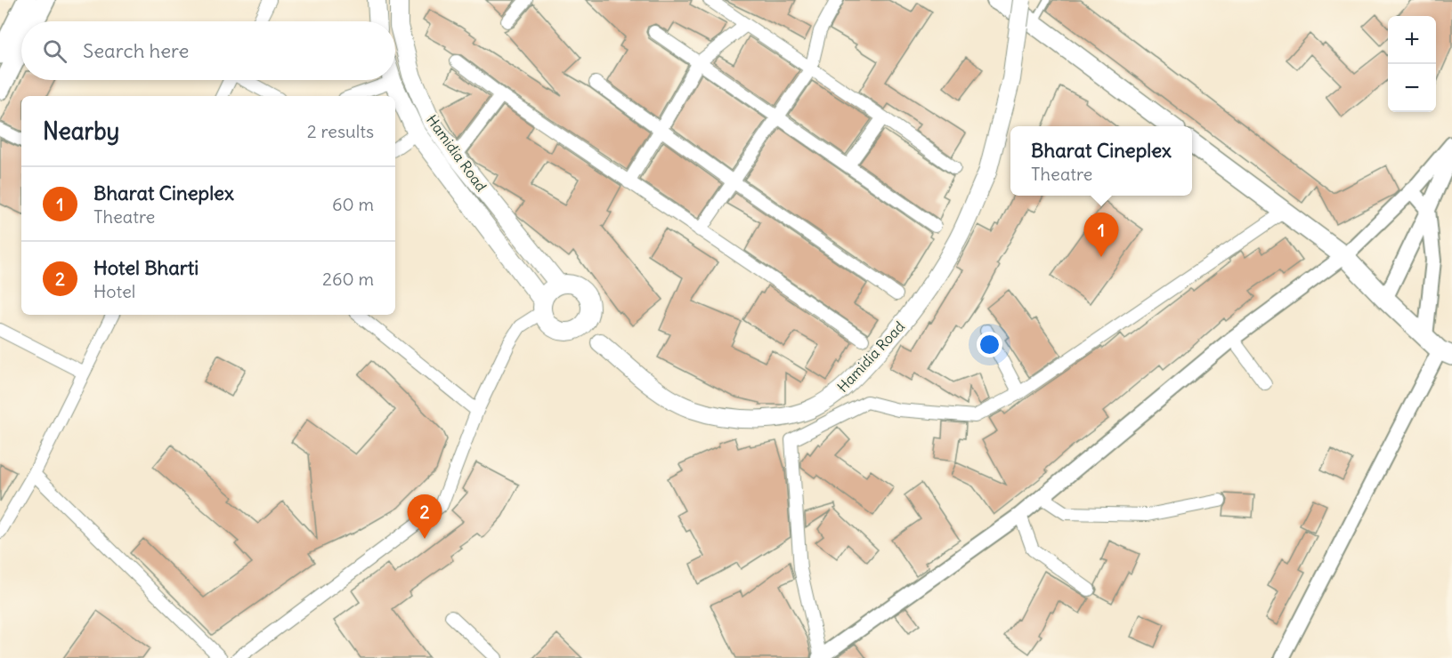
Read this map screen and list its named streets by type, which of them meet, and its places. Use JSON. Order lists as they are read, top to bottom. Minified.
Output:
{"streets":{"main road":["Hamidia Road"]},"page":{"map_buttons":["+","−"],"search":"Search here","heading":["Nearby","2 results"],"popup":["Bharat Cineplex","Theatre"],"list":[{"mark":"1","name":"Bharat Cineplex","note":"Theatre","value":"60 m"},{"mark":"2","name":"Hotel Bharti","note":"Hotel","value":"260 m"}],"pins":["1","2"]}}
